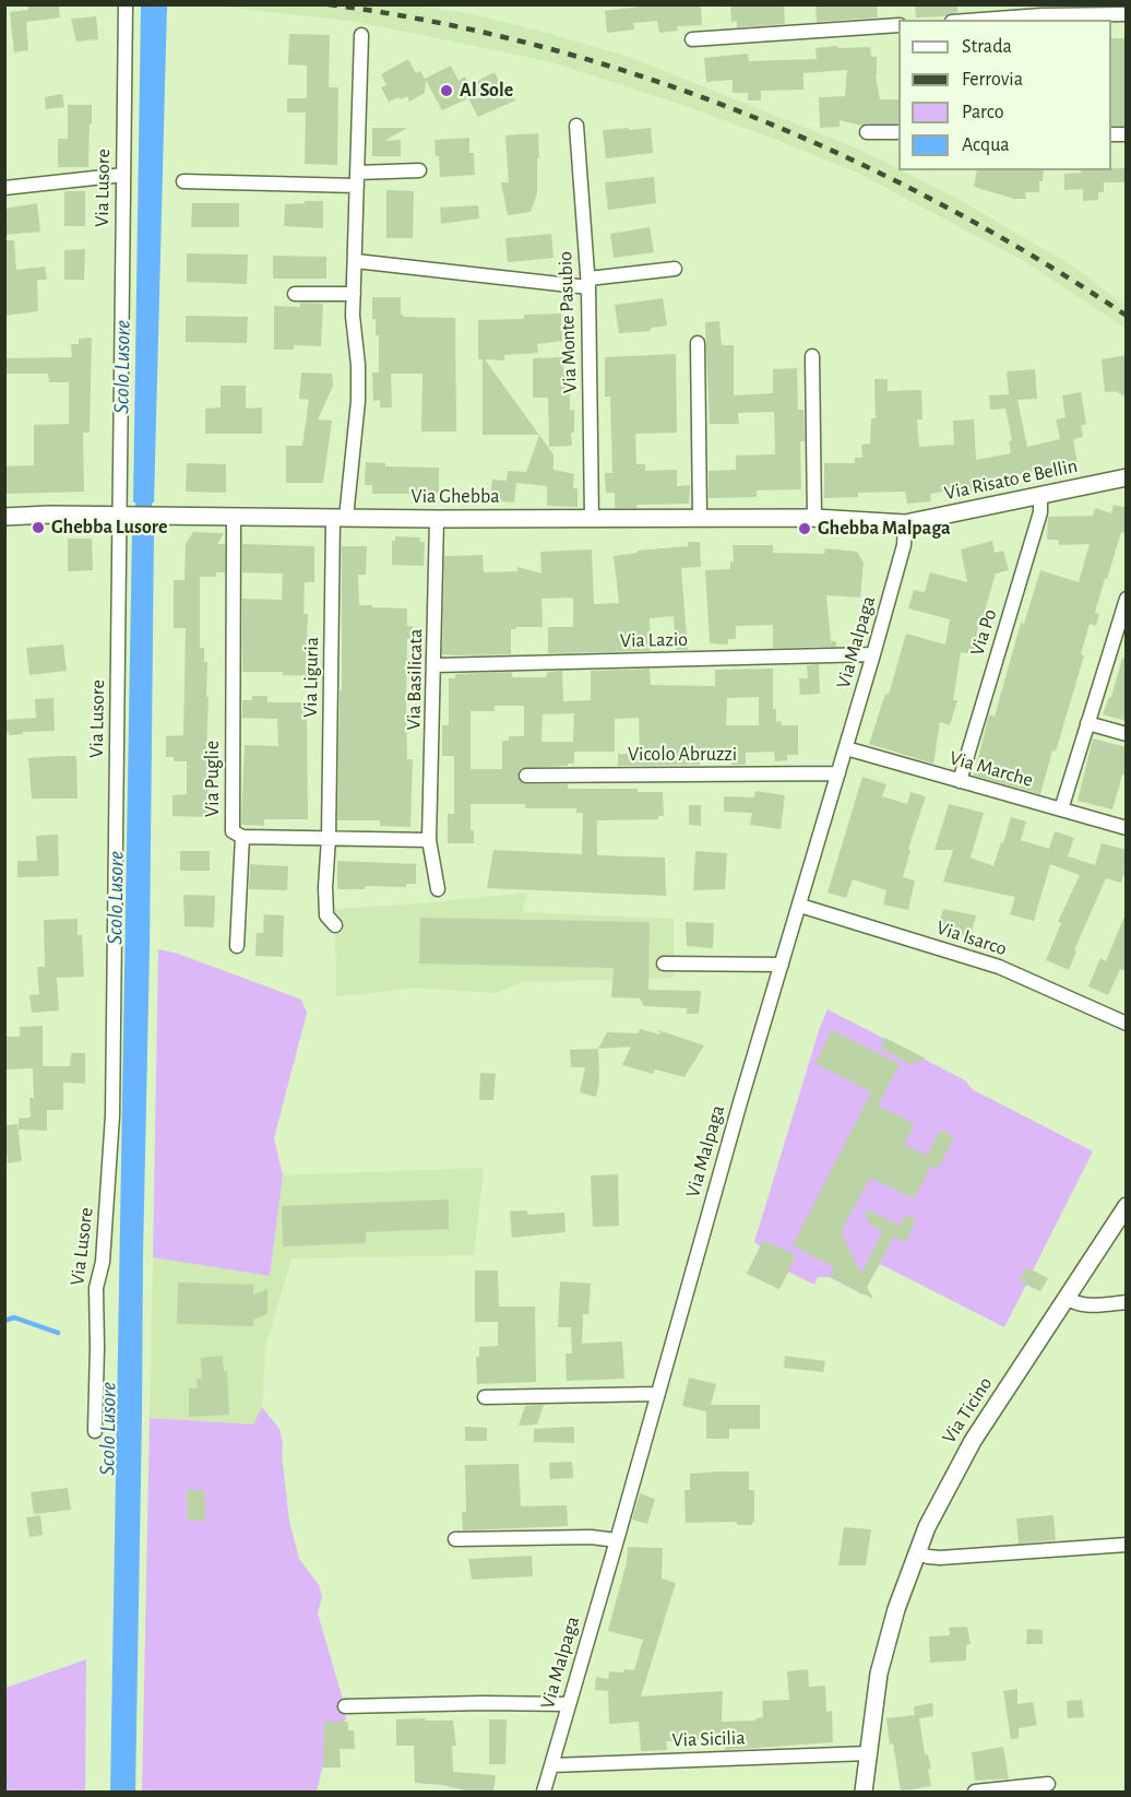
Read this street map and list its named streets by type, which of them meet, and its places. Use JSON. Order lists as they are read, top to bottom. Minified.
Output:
{"streets":{"street":["Via Lusore","Via Monte Pasubio","Via Risato e Bellin","Via Ghebba","Via Po","Via Lazio","Via Malpaga","Via Liguria","Via Basilicata","Vicolo Abruzzi","Via Marche","Via Puglie","Via Isarco","Via Ticino","Via Sicilia"]},"crossings":[["Via Lusore","Via Ghebba"],["Via Monte Pasubio","Via Ghebba"],["Via Risato e Bellin","Via Ghebba"],["Via Risato e Bellin","Via Po"],["Via Risato e Bellin","Via Malpaga"],["Via Ghebba","Via Malpaga"],["Via Ghebba","Via Liguria"],["Via Ghebba","Via Basilicata"],["Via Ghebba","Via Puglie"],["Via Po","Via Marche"],["Via Lazio","Via Malpaga"],["Via Lazio","Via Basilicata"],["Via Malpaga","Vicolo Abruzzi"],["Via Malpaga","Via Marche"],["Via Malpaga","Via Isarco"],["Via Malpaga","Via Sicilia"],["Via Liguria","Via Puglie"],["Via Basilicata","Via Puglie"],["Via Ticino","Via Sicilia"]],"water":["Scolo Lusore"],"places":["Al Sole","Ghebba Lusore","Ghebba Malpaga"],"legend":["Strada","Ferrovia","Parco","Acqua"]}
